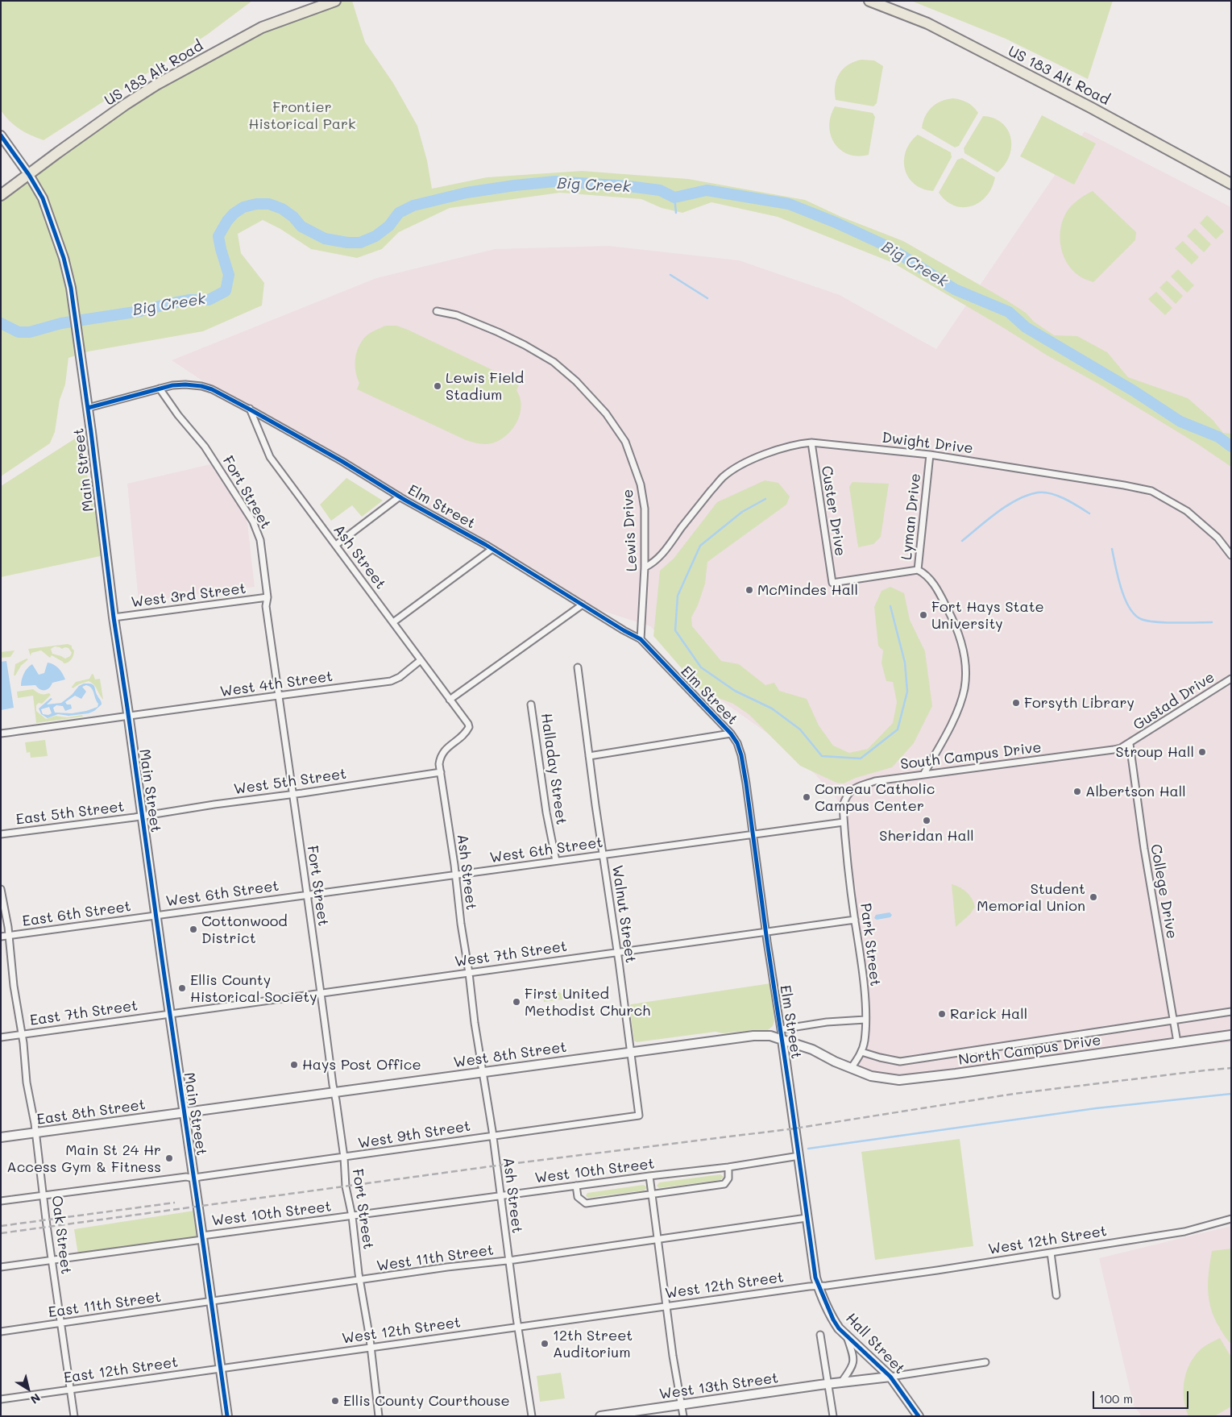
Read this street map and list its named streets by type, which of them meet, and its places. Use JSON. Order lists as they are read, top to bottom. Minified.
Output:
{"streets":{"highway":["US 183 Alt Road"],"street":["Dwight Drive","Main Street","Fort Street","Elm Street","Custer Drive","Lyman Drive","Lewis Drive","Ash Street","West 3rd Street","West 4th Street","Gustad Drive","South Campus Drive","Halladay Street","West 5th Street","East 5th Street","West 6th Street","College Drive","East 6th Street","Walnut Street","Park Street","West 7th Street","East 7th Street","North Campus Drive","West 8th Street","East 8th Street","West 9th Street","West 10th Street","Oak Street","West 12th Street","West 11th Street","East 11th Street","Hall Street","East 12th Street","West 13th Street"]},"crossings":[["US 183 Alt Road","Main Street"],["Dwight Drive","Custer Drive"],["Dwight Drive","Lyman Drive"],["Dwight Drive","Lewis Drive"],["Main Street","Elm Street"],["Main Street","West 3rd Street"],["Main Street","West 4th Street"],["Main Street","West 5th Street"],["Main Street","East 5th Street"],["Main Street","West 6th Street"],["Main Street","East 6th Street"],["Main Street","West 7th Street"],["Main Street","East 7th Street"],["Main Street","West 8th Street"],["Main Street","East 8th Street"],["Main Street","West 9th Street"],["Main Street","West 10th Street"],["Main Street","West 12th Street"],["Main Street","West 11th Street"],["Main Street","East 11th Street"],["Main Street","East 12th Street"],["Fort Street","Elm Street"],["Fort Street","West 3rd Street"],["Fort Street","West 4th Street"],["Fort Street","West 5th Street"],["Fort Street","West 6th Street"],["Fort Street","West 7th Street"],["Fort Street","West 8th Street"],["Fort Street","West 9th Street"],["Fort Street","West 10th Street"],["Fort Street","West 12th Street"],["Fort Street","West 11th Street"],["Elm Street","Lewis Drive"],["Elm Street","Ash Street"],["Elm Street","West 6th Street"],["Elm Street","West 7th Street"],["Elm Street","West 8th Street"],["Elm Street","West 10th Street"],["Elm Street","West 12th Street"],["Elm Street","West 11th Street"],["Elm Street","Hall Street"],["Custer Drive","Lyman Drive"],["Lyman Drive","South Campus Drive"],["Ash Street","West 4th Street"],["Ash Street","West 5th Street"],["Ash Street","West 6th Street"],["Ash Street","West 7th Street"],["Ash Street","West 8th Street"],["Ash Street","West 9th Street"],["Ash Street","West 10th Street"],["Ash Street","West 12th Street"],["Ash Street","West 11th Street"],["Gustad Drive","South Campus Drive"],["Gustad Drive","College Drive"],["South Campus Drive","West 6th Street"],["South Campus Drive","College Drive"],["South Campus Drive","Park Street"],["Halladay Street","West 6th Street"],["West 5th Street","East 5th Street"],["West 6th Street","East 6th Street"],["West 6th Street","Walnut Street"],["West 6th Street","Park Street"],["College Drive","North Campus Drive"],["East 6th Street","Oak Street"],["Walnut Street","West 7th Street"],["Walnut Street","West 8th Street"],["Walnut Street","West 9th Street"],["Park Street","West 7th Street"],["Park Street","North Campus Drive"],["West 7th Street","East 7th Street"],["East 7th Street","Oak Street"],["North Campus Drive","West 8th Street"],["West 8th Street","East 8th Street"],["East 8th Street","Oak Street"],["West 9th Street","Oak Street"],["West 10th Street","Oak Street"],["Oak Street","East 11th Street"],["Oak Street","East 12th Street"],["West 12th Street","Hall Street"],["West 12th Street","East 12th Street"],["West 11th Street","East 11th Street"],["Hall Street","West 13th Street"]],"water":["Big Creek"],"parks":["Frontier Historical Park"],"places":["Lewis Field Stadium","McMindes Hall","Fort Hays State University","Forsyth Library","Stroup Hall","Albertson Hall","Comeau Catholic Campus Center","Sheridan Hall","Student Memorial Union","Cottonwood District","Ellis County Historical Society","First United Methodist Church","Rarick Hall","Hays Post Office","Main St 24 Hr Access Gym & Fitness","12th Street Auditorium","Ellis County Courthouse"],"scale_bar":"100 m","north":"bottom right"}
